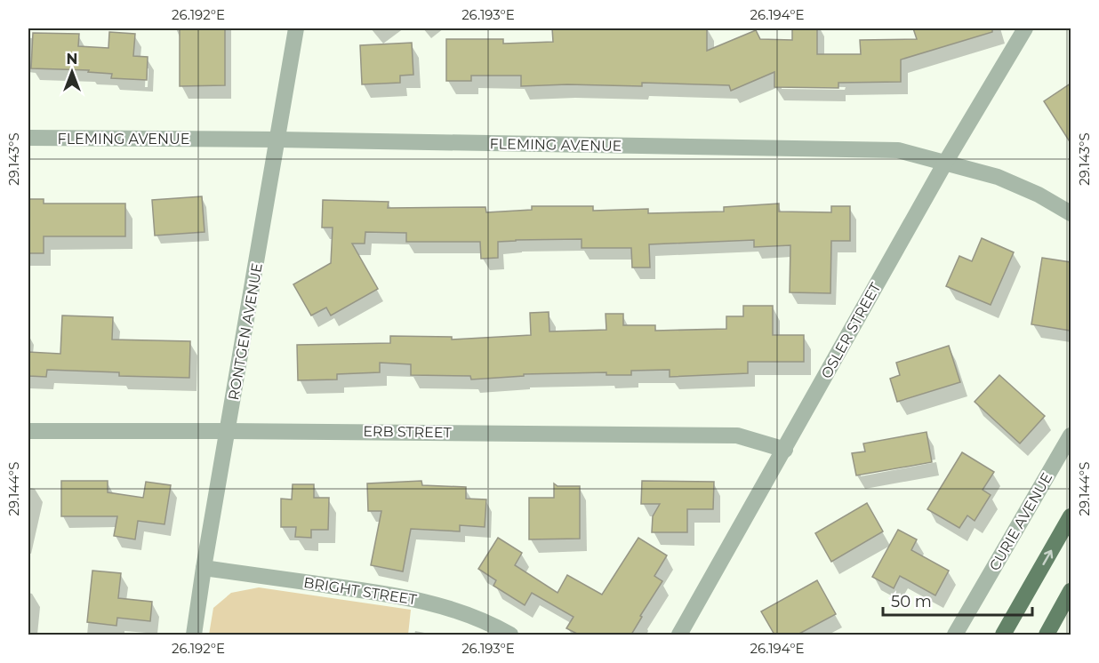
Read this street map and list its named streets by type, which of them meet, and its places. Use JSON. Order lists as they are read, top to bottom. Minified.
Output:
{"streets":{"street":["FLEMING AVENUE","OSLER STREET","RONTGEN AVENUE","ERB STREET","CURIE AVENUE","BRIGHT STREET"]},"crossings":[["FLEMING AVENUE","OSLER STREET"],["FLEMING AVENUE","RONTGEN AVENUE"],["OSLER STREET","ERB STREET"],["RONTGEN AVENUE","ERB STREET"],["RONTGEN AVENUE","BRIGHT STREET"]],"scale_bar":"50 m","north":"top","coordinates":["26.192°E","26.193°E","26.194°E","29.143°S","29.144°S"]}
